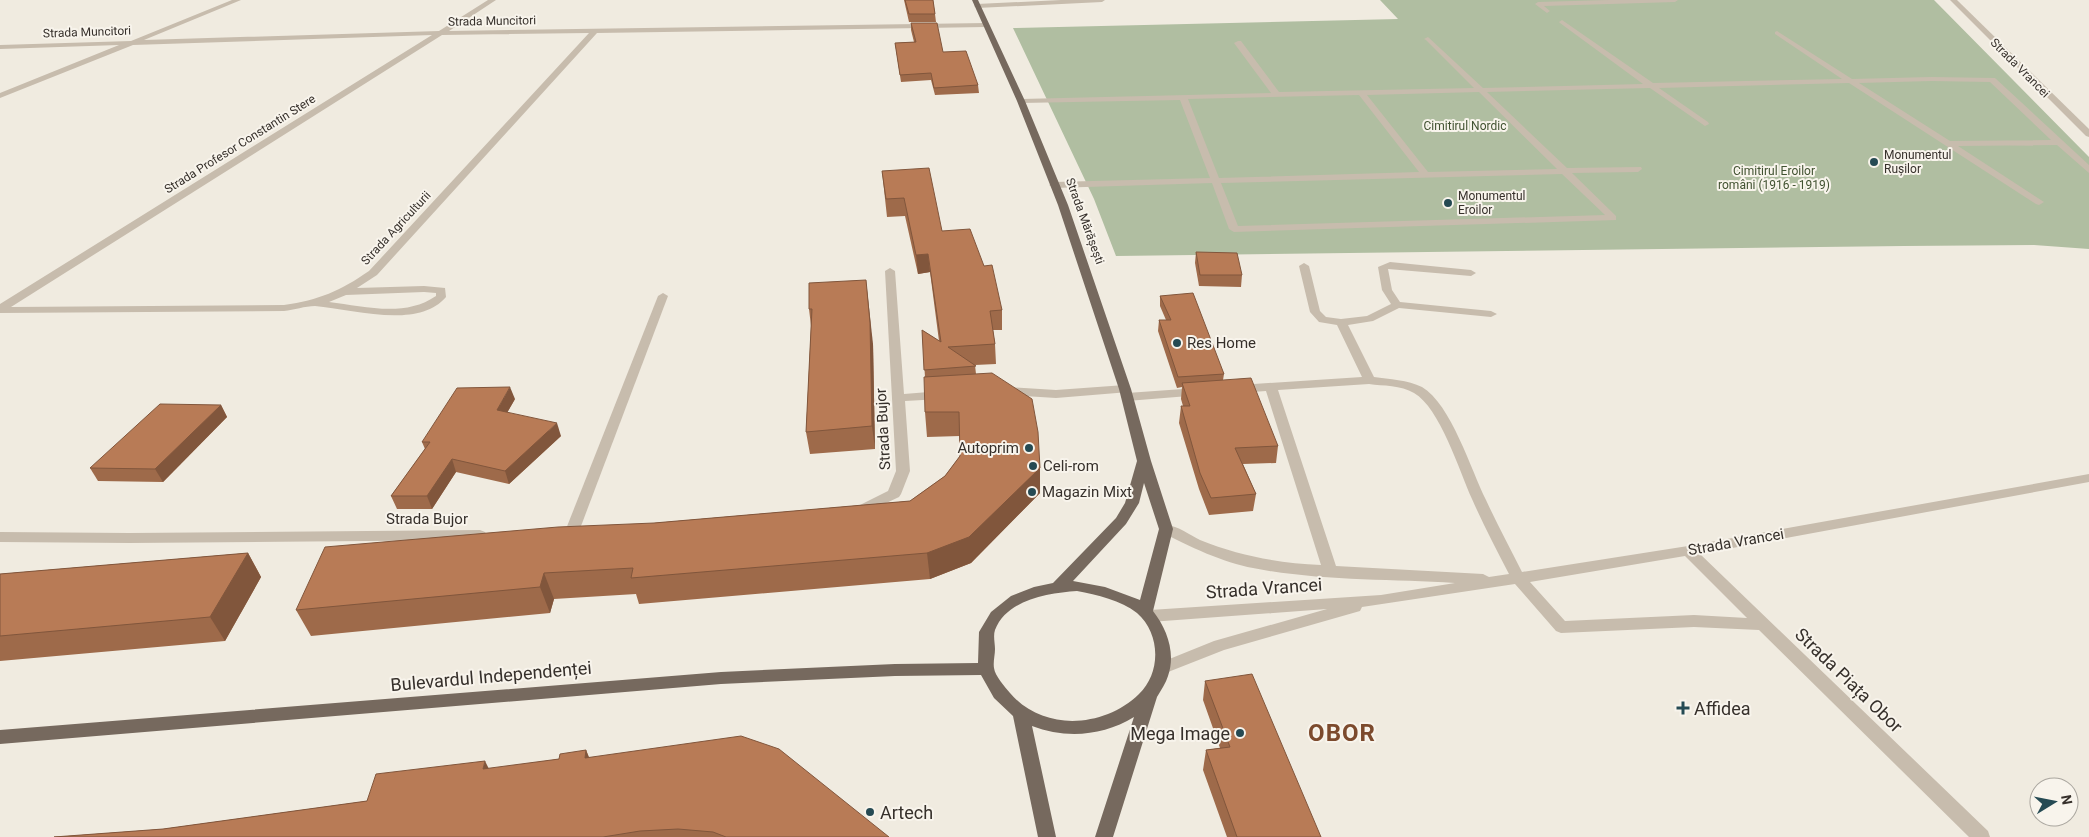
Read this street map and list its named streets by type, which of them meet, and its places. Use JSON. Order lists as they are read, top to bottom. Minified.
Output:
{"streets":{"main road":["Strada Mărășești","Bulevardul Independenței"],"street":["Strada Muncitori","Strada Vrancei","Strada Profesor Constantin Stere","Strada Agriculturii","Strada Bujor","Strada Piața Obor"]},"crossings":[["Strada Muncitori","Strada Profesor Constantin Stere"],["Strada Muncitori","Strada Mărășești"],["Strada Muncitori","Strada Agriculturii"],["Strada Vrancei","Bulevardul Independenței"],["Strada Vrancei","Strada Piața Obor"],["Strada Profesor Constantin Stere","Strada Agriculturii"]],"districts":["OBOR"],"parks":["Cimitirul Nordic","Cimitirul Eroilor români (1916 - 1919)"],"places":{"other":["Monumentul Rușilor","Monumentul Eroilor","Res Home","Autoprim","Celi-rom","Magazin Mixt","Mega Image","Artech"],"health":["Affidea"]},"north":"right"}
